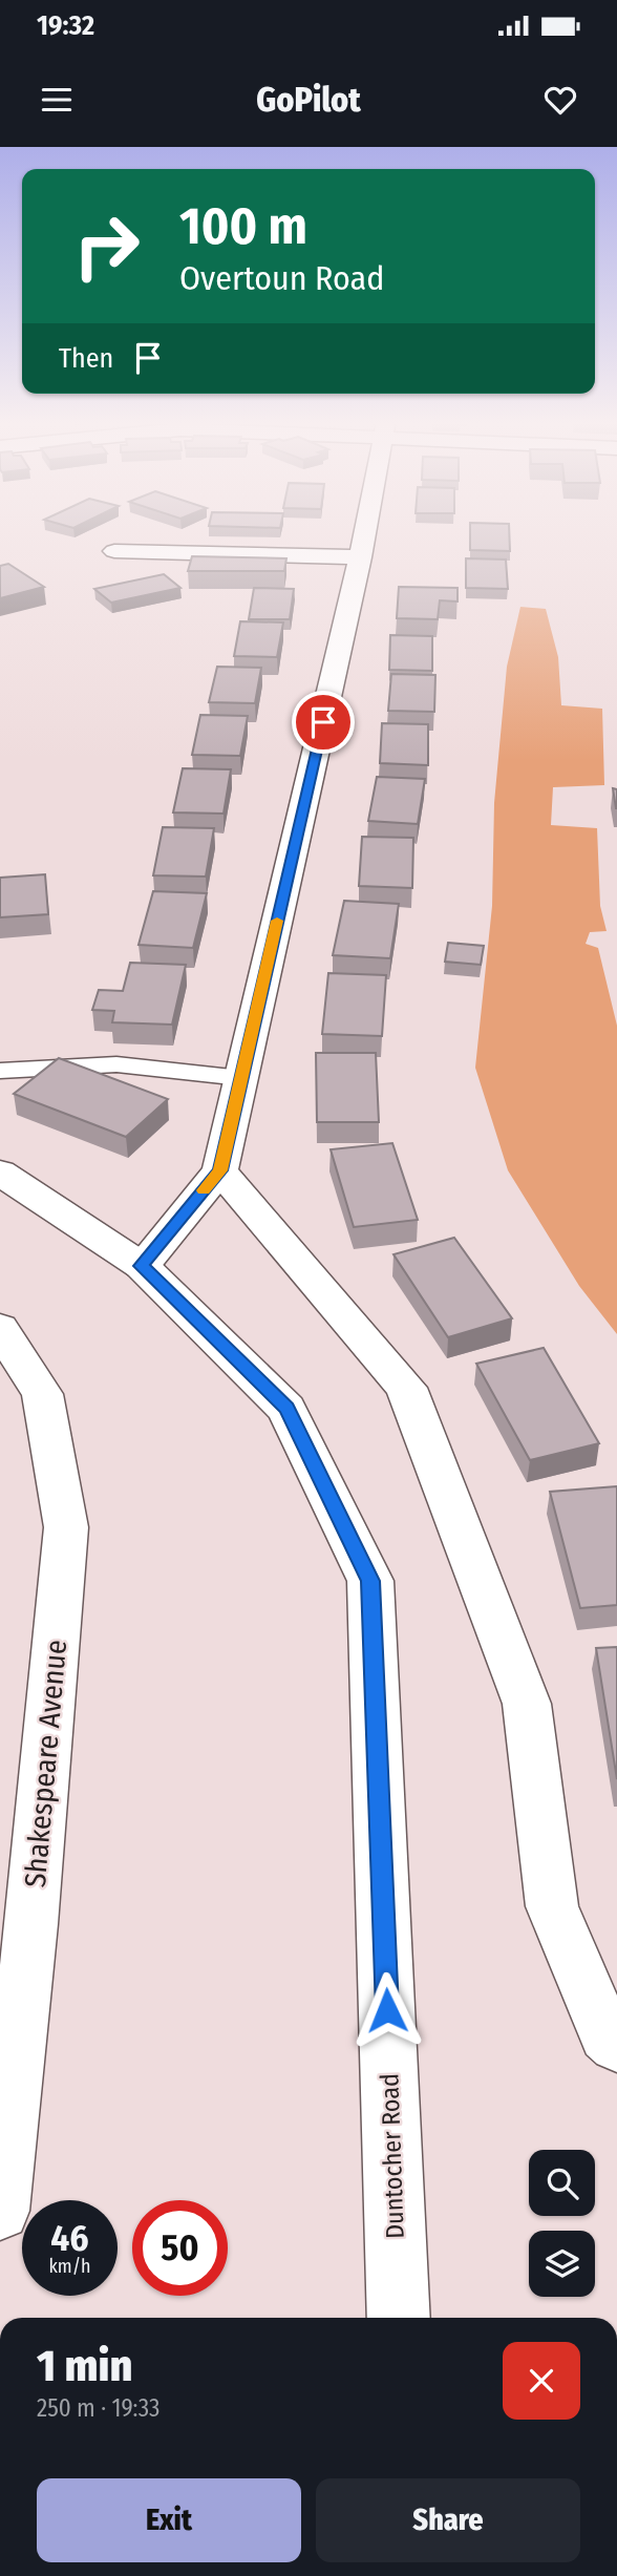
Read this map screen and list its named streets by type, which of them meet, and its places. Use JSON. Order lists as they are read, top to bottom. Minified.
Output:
{"streets":{"street":["Shakespeare Avenue","Duntocher Road"]},"page":{"status":"19:32","header":"GoPilot","turn":["100 m","Overtoun Road"],"then":"Then","speed":"46 km/h","limit":"50","heading":["1 min","250 m · 19:33"],"buttons":["Exit","Share"]}}
